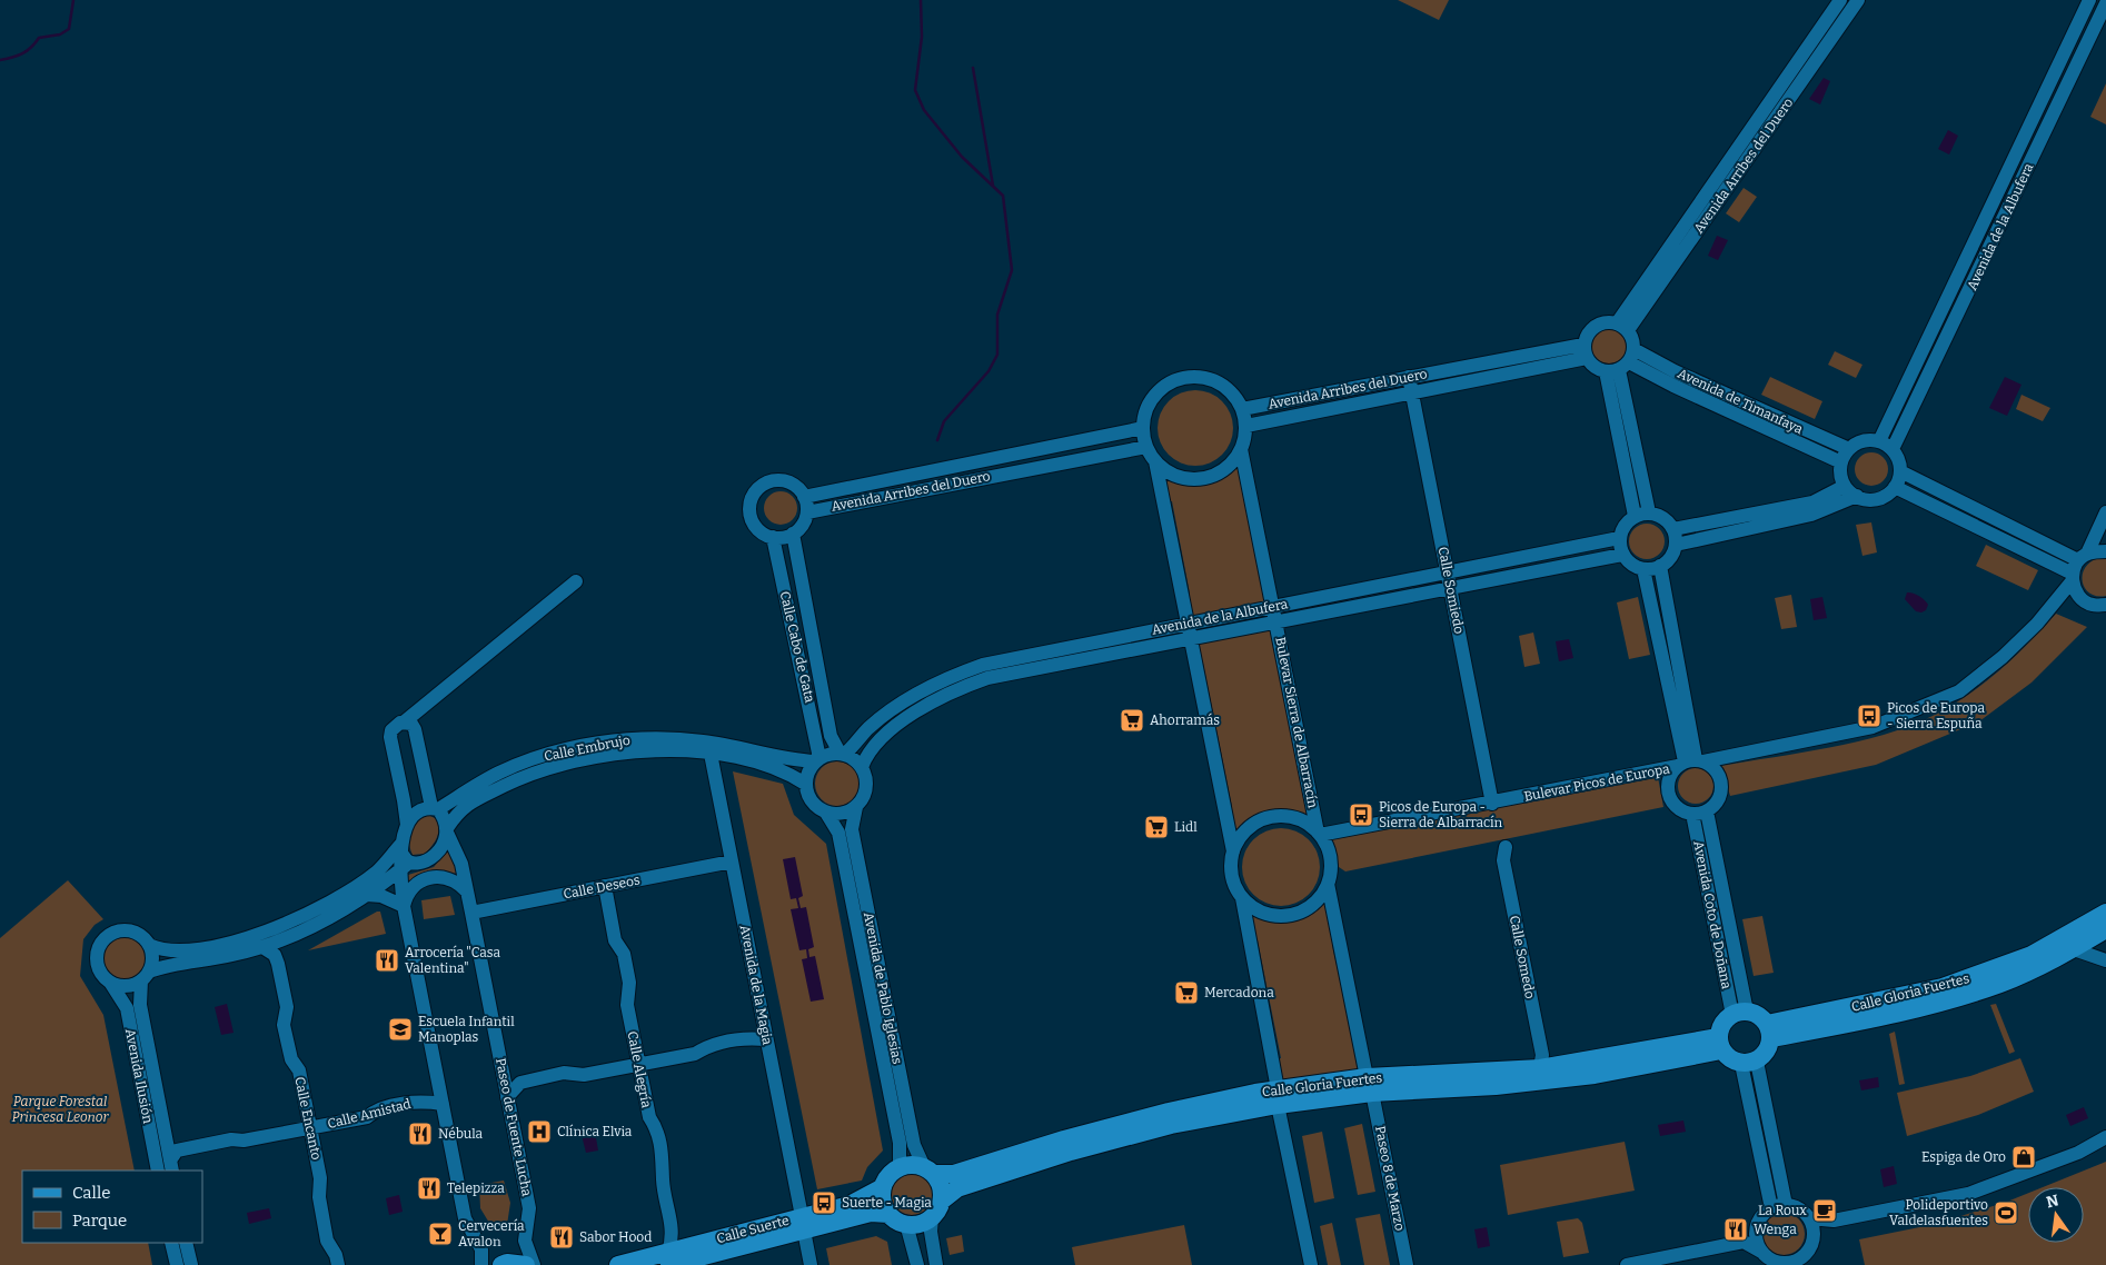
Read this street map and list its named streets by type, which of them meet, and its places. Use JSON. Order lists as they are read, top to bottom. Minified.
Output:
{"streets":{"main road":["Calle Gloria Fuertes","Calle Suerte"],"street":["Avenida Arribes del Duero","Avenida de la Albufera","Avenida de Timanfaya","Calle Somiedo","Calle Cabo de Gata","Bulevar Sierra de Albarracín","Calle Embrujo","Bulevar Picos de Europa","Calle Deseos","Avenida Coto de Doñana","Calle Somedo","Avenida de la Magia","Avenida de Pablo Iglesias","Calle Alegría","Avenida Ilusión","Calle Amistad","Calle Encanto","Paseo de Fuente Lucha","Paseo 8 de Marzo"]},"crossings":[["Avenida Arribes del Duero","Avenida de Timanfaya"],["Avenida Arribes del Duero","Calle Somiedo"],["Avenida Arribes del Duero","Calle Cabo de Gata"],["Avenida Arribes del Duero","Bulevar Sierra de Albarracín"],["Avenida de la Albufera","Avenida de Timanfaya"],["Avenida de la Albufera","Calle Somiedo"],["Avenida de la Albufera","Calle Cabo de Gata"],["Avenida de la Albufera","Bulevar Sierra de Albarracín"],["Avenida de la Albufera","Calle Embrujo"],["Avenida de la Albufera","Avenida de Pablo Iglesias"],["Calle Somiedo","Bulevar Picos de Europa"],["Calle Cabo de Gata","Calle Embrujo"],["Calle Cabo de Gata","Avenida de Pablo Iglesias"],["Bulevar Sierra de Albarracín","Bulevar Picos de Europa"],["Calle Embrujo","Avenida de la Magia"],["Calle Embrujo","Avenida de Pablo Iglesias"],["Calle Embrujo","Paseo de Fuente Lucha"],["Bulevar Picos de Europa","Avenida Coto de Doñana"],["Calle Deseos","Avenida de la Magia"],["Calle Deseos","Calle Alegría"],["Calle Deseos","Paseo de Fuente Lucha"],["Avenida Coto de Doñana","Calle Gloria Fuertes"],["Calle Somedo","Calle Gloria Fuertes"],["Avenida de la Magia","Calle Suerte"],["Avenida de Pablo Iglesias","Calle Gloria Fuertes"],["Avenida de Pablo Iglesias","Calle Suerte"],["Calle Gloria Fuertes","Paseo 8 de Marzo"],["Calle Gloria Fuertes","Calle Suerte"],["Calle Alegría","Calle Suerte"],["Avenida Ilusión","Calle Amistad"],["Calle Amistad","Calle Encanto"]],"parks":["Parque Forestal Princesa Leonor"],"places":{"bus stop":["Picos de Europa - Sierra Espuña","Picos de Europa - Sierra de Albarracín","Suerte - Magia"],"supermarket":["Ahorramás","Lidl","Mercadona"],"restaurant":["Arrocería \"Casa Valentina\"","Nébula","Telepizza","Wenga","Sabor Hood"],"school or university":["Escuela Infantil Manoplas"],"hospital":["Clínica Elvia"],"shop":["Espiga de Oro"],"cafe":["La Roux"],"sports":["Polideportivo Valdelasfuentes"],"bar":["Cervecería Avalon"]},"legend":["Calle","Parque"],"north":"top"}
